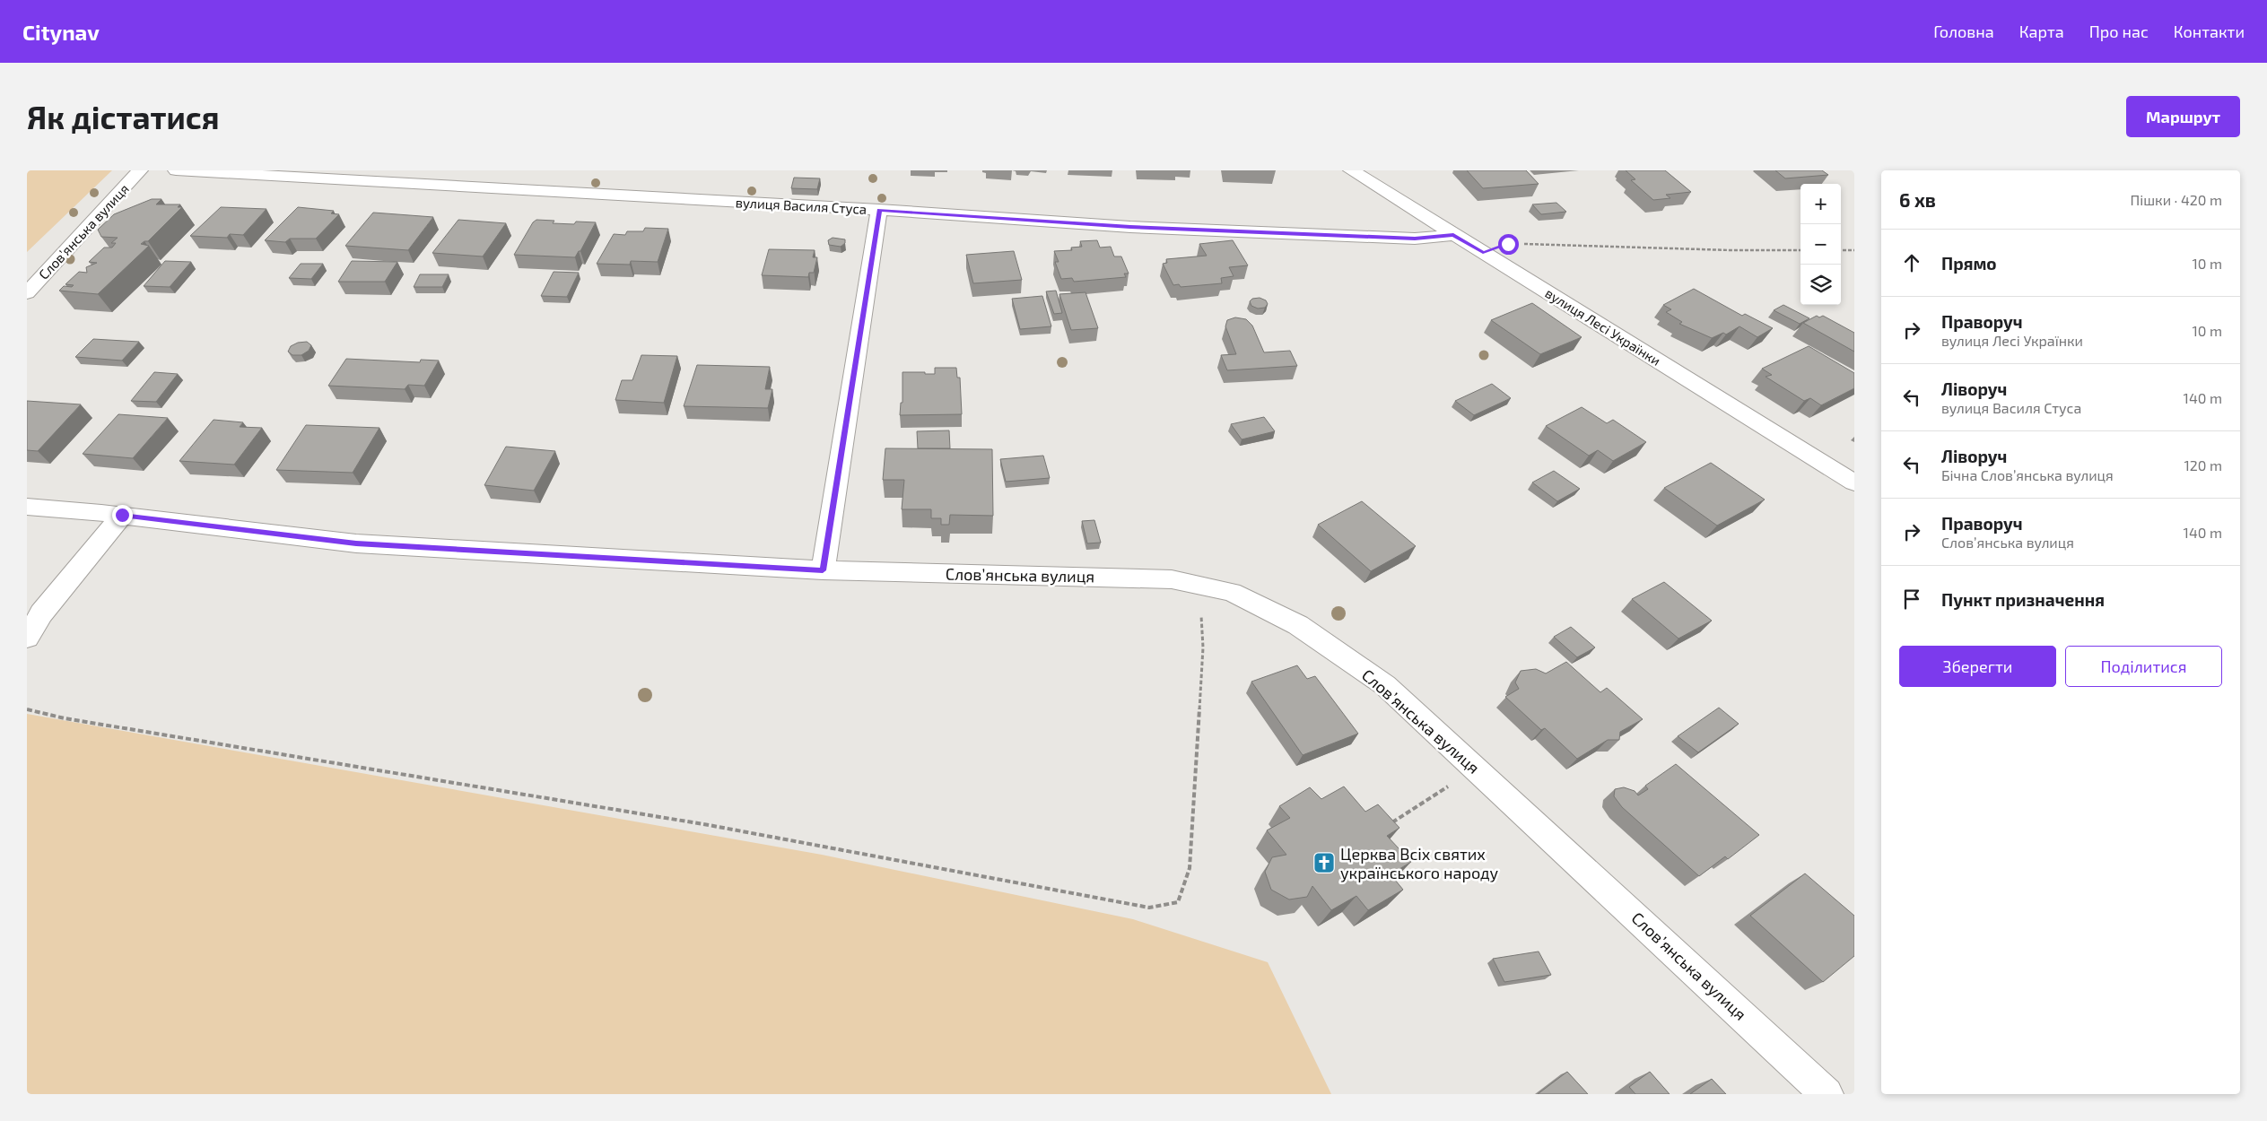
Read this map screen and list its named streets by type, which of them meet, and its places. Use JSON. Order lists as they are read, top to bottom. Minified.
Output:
{"streets":{"street":["вулиця Василя Стуса","Словʼянська вулиця","вулиця Лесі Українки"]},"crossings":[["вулиця Василя Стуса","вулиця Лесі Українки"]],"places":{"church":["Церква Всіх святих українського народу"]},"page":{"header":"Citynav","nav":["Головна","Карта","Про нас","Контакти"],"buttons":["Маршрут",["Зберегти","Поділитися"]],"title":"Як дістатися","heading":["6 хв","Пішки · 420 m"],"map_buttons":["+","−"],"list":[["Прямо","10 m"],["Праворуч","вулиця Лесі Українки","10 m"],["Ліворуч","вулиця Василя Стуса","140 m"],["Ліворуч","Бічна Словʼянська вулиця","120 m"],["Праворуч","Словʼянська вулиця","140 m"],"Пункт призначення"]}}
